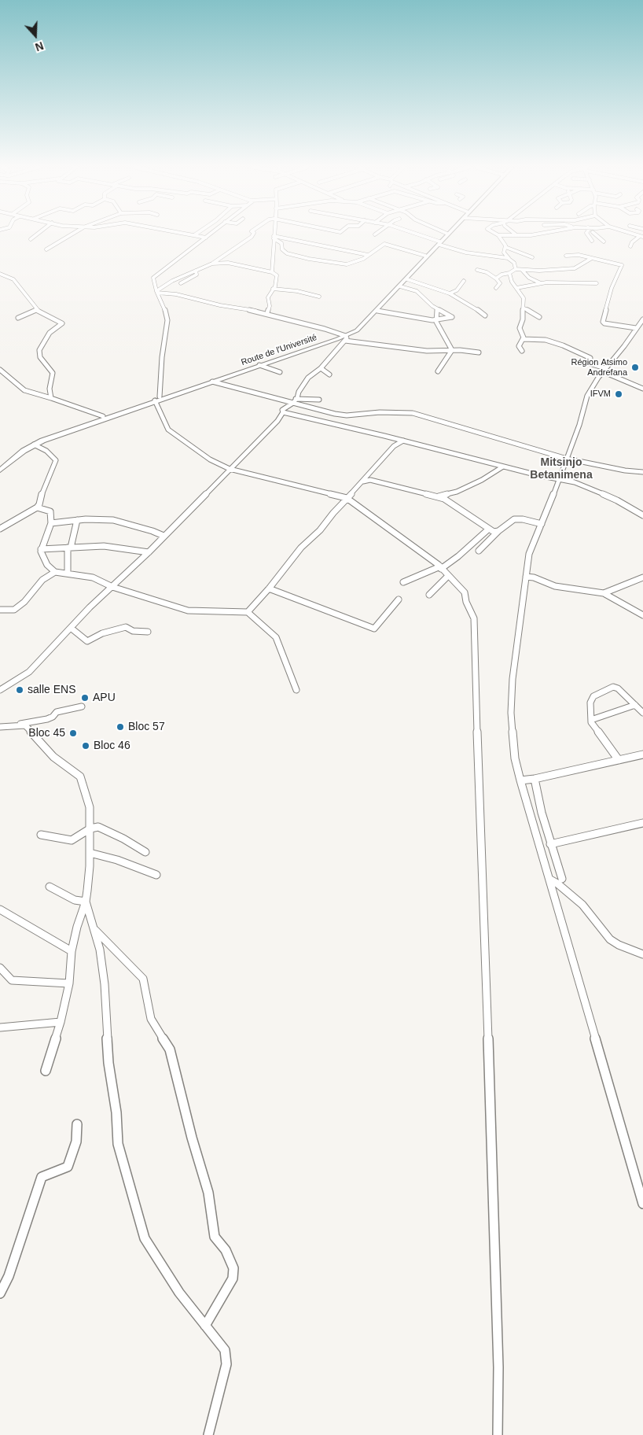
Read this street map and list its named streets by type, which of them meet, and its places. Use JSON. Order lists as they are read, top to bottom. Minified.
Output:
{"streets":{"main road":["Route de l'Université"]},"districts":["Mitsinjo Betanimena"],"places":["Région Atsimo Andrefana","IFVM","salle ENS","APU","Bloc 57","Bloc 45","Bloc 46"],"north":"bottom"}
